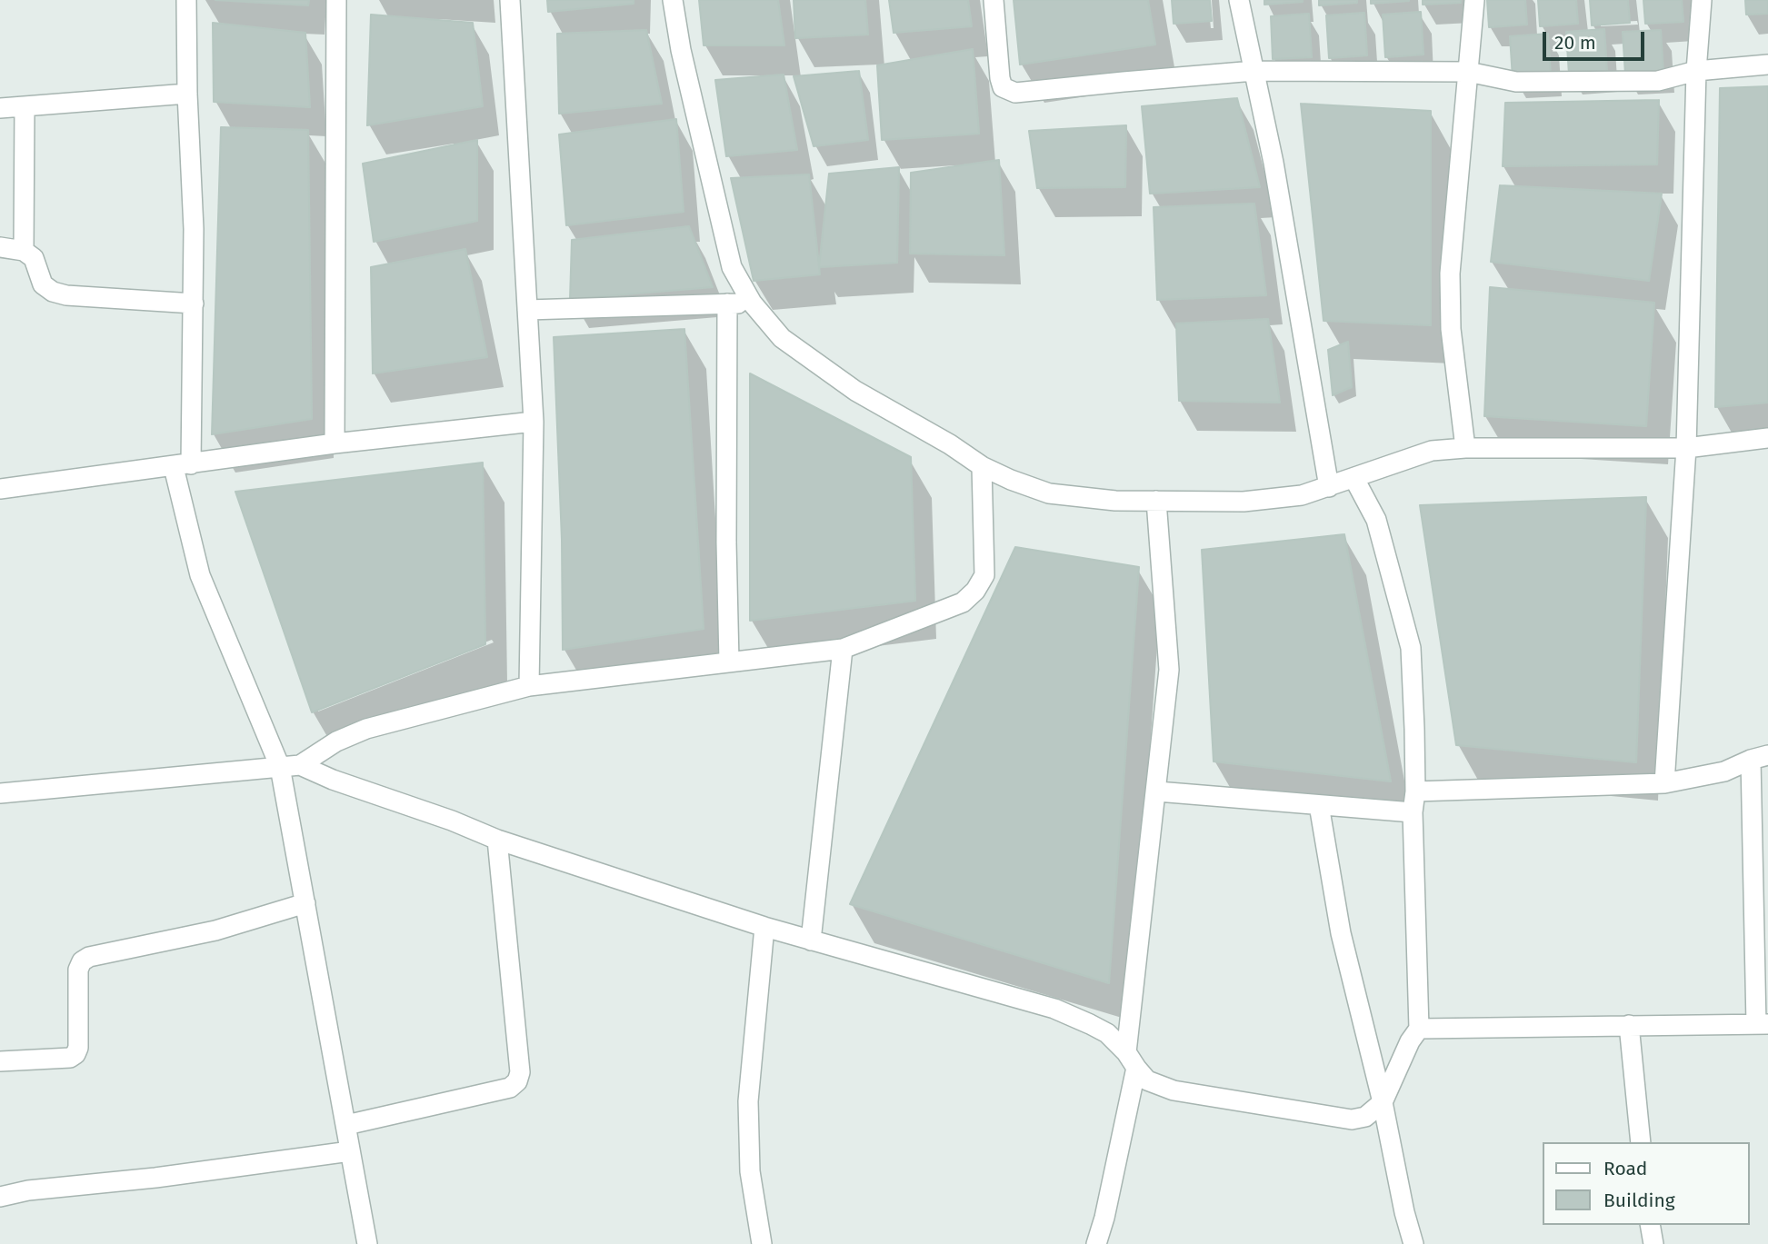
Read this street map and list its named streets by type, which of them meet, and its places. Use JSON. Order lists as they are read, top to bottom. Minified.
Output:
{"legend":["Road","Building"],"scale_bar":"20 m"}
